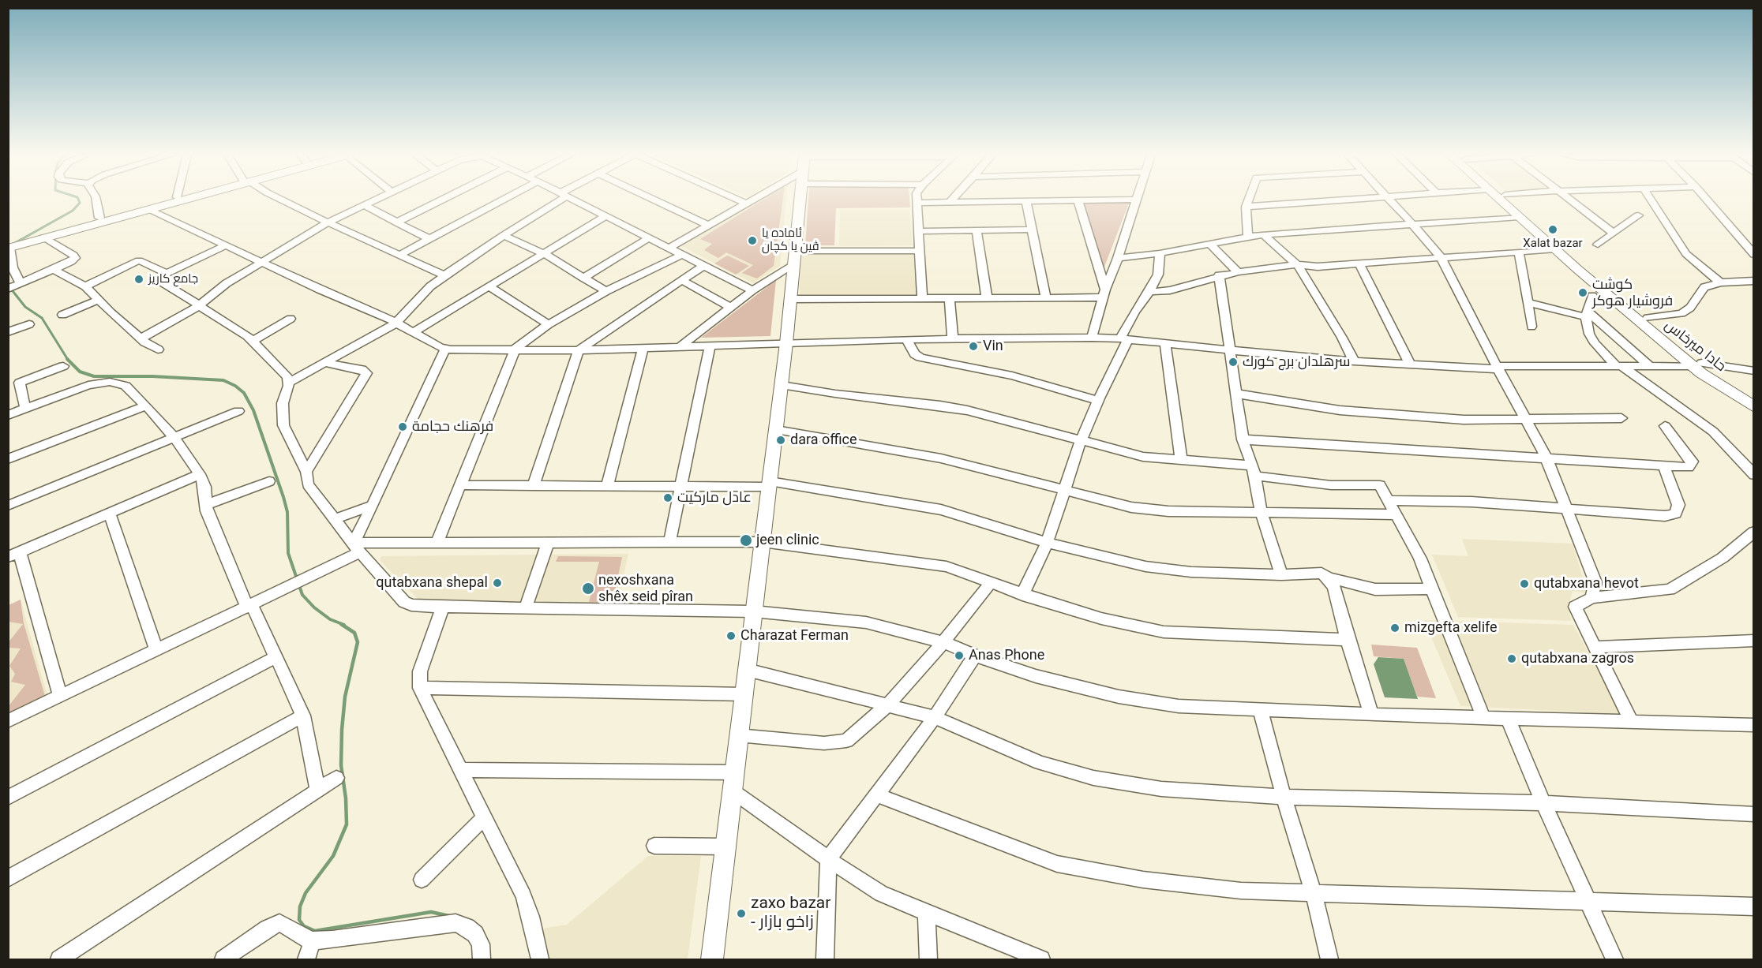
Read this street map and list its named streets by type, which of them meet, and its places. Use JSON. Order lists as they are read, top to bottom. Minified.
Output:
{"streets":{"main road":["حادا ميرخاس"]},"places":["Xalat bazar","ئاماده یا ڤین یا کچان","جامع كاريز","كوشت فروشيار هوكر","Vin","سرهلدان برج كورك","فرهنك حجامة","dara office","عادل ماركيت","jeen clinic","qutabxana shepal","qutabxana hevot","nexoshxana shêx seid pîran","mizgefta xelife","Charazat Ferman","Anas Phone","qutabxana zagros","zaxo bazar - زاخو بازار"]}
